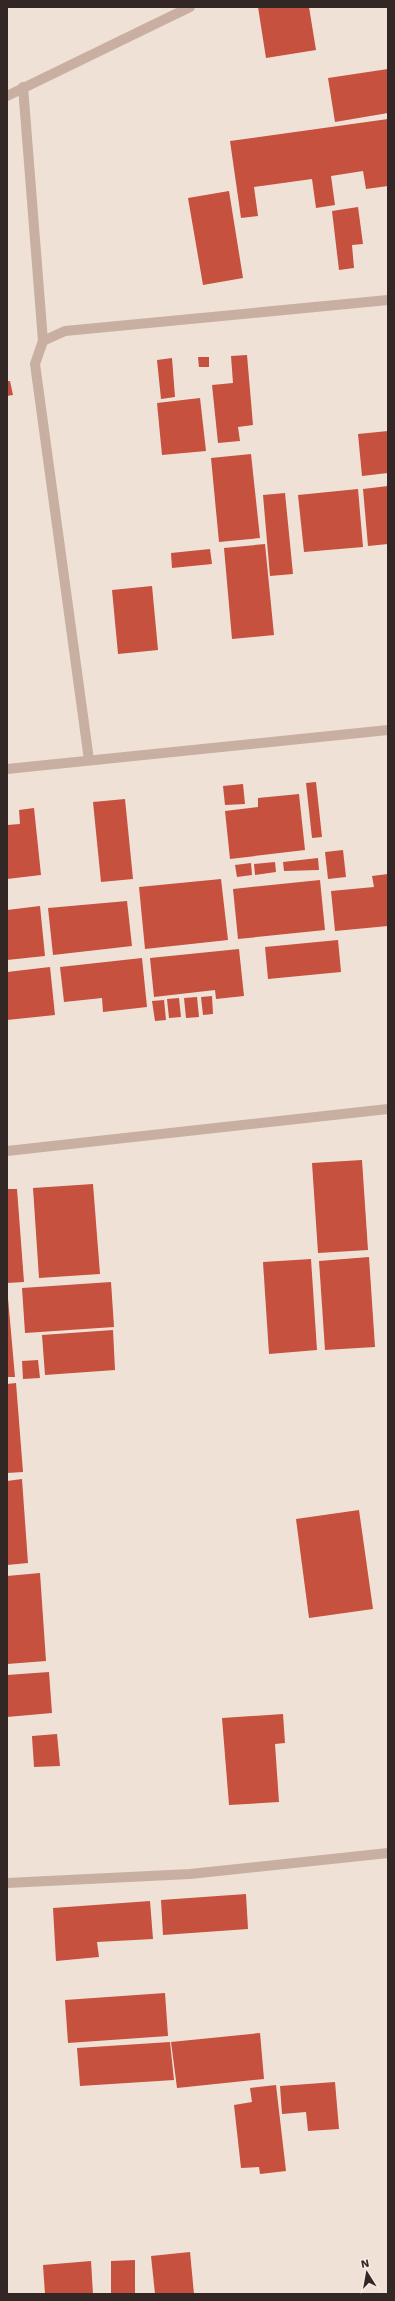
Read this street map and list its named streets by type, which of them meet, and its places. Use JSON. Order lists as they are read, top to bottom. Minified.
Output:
{"north":"top"}
